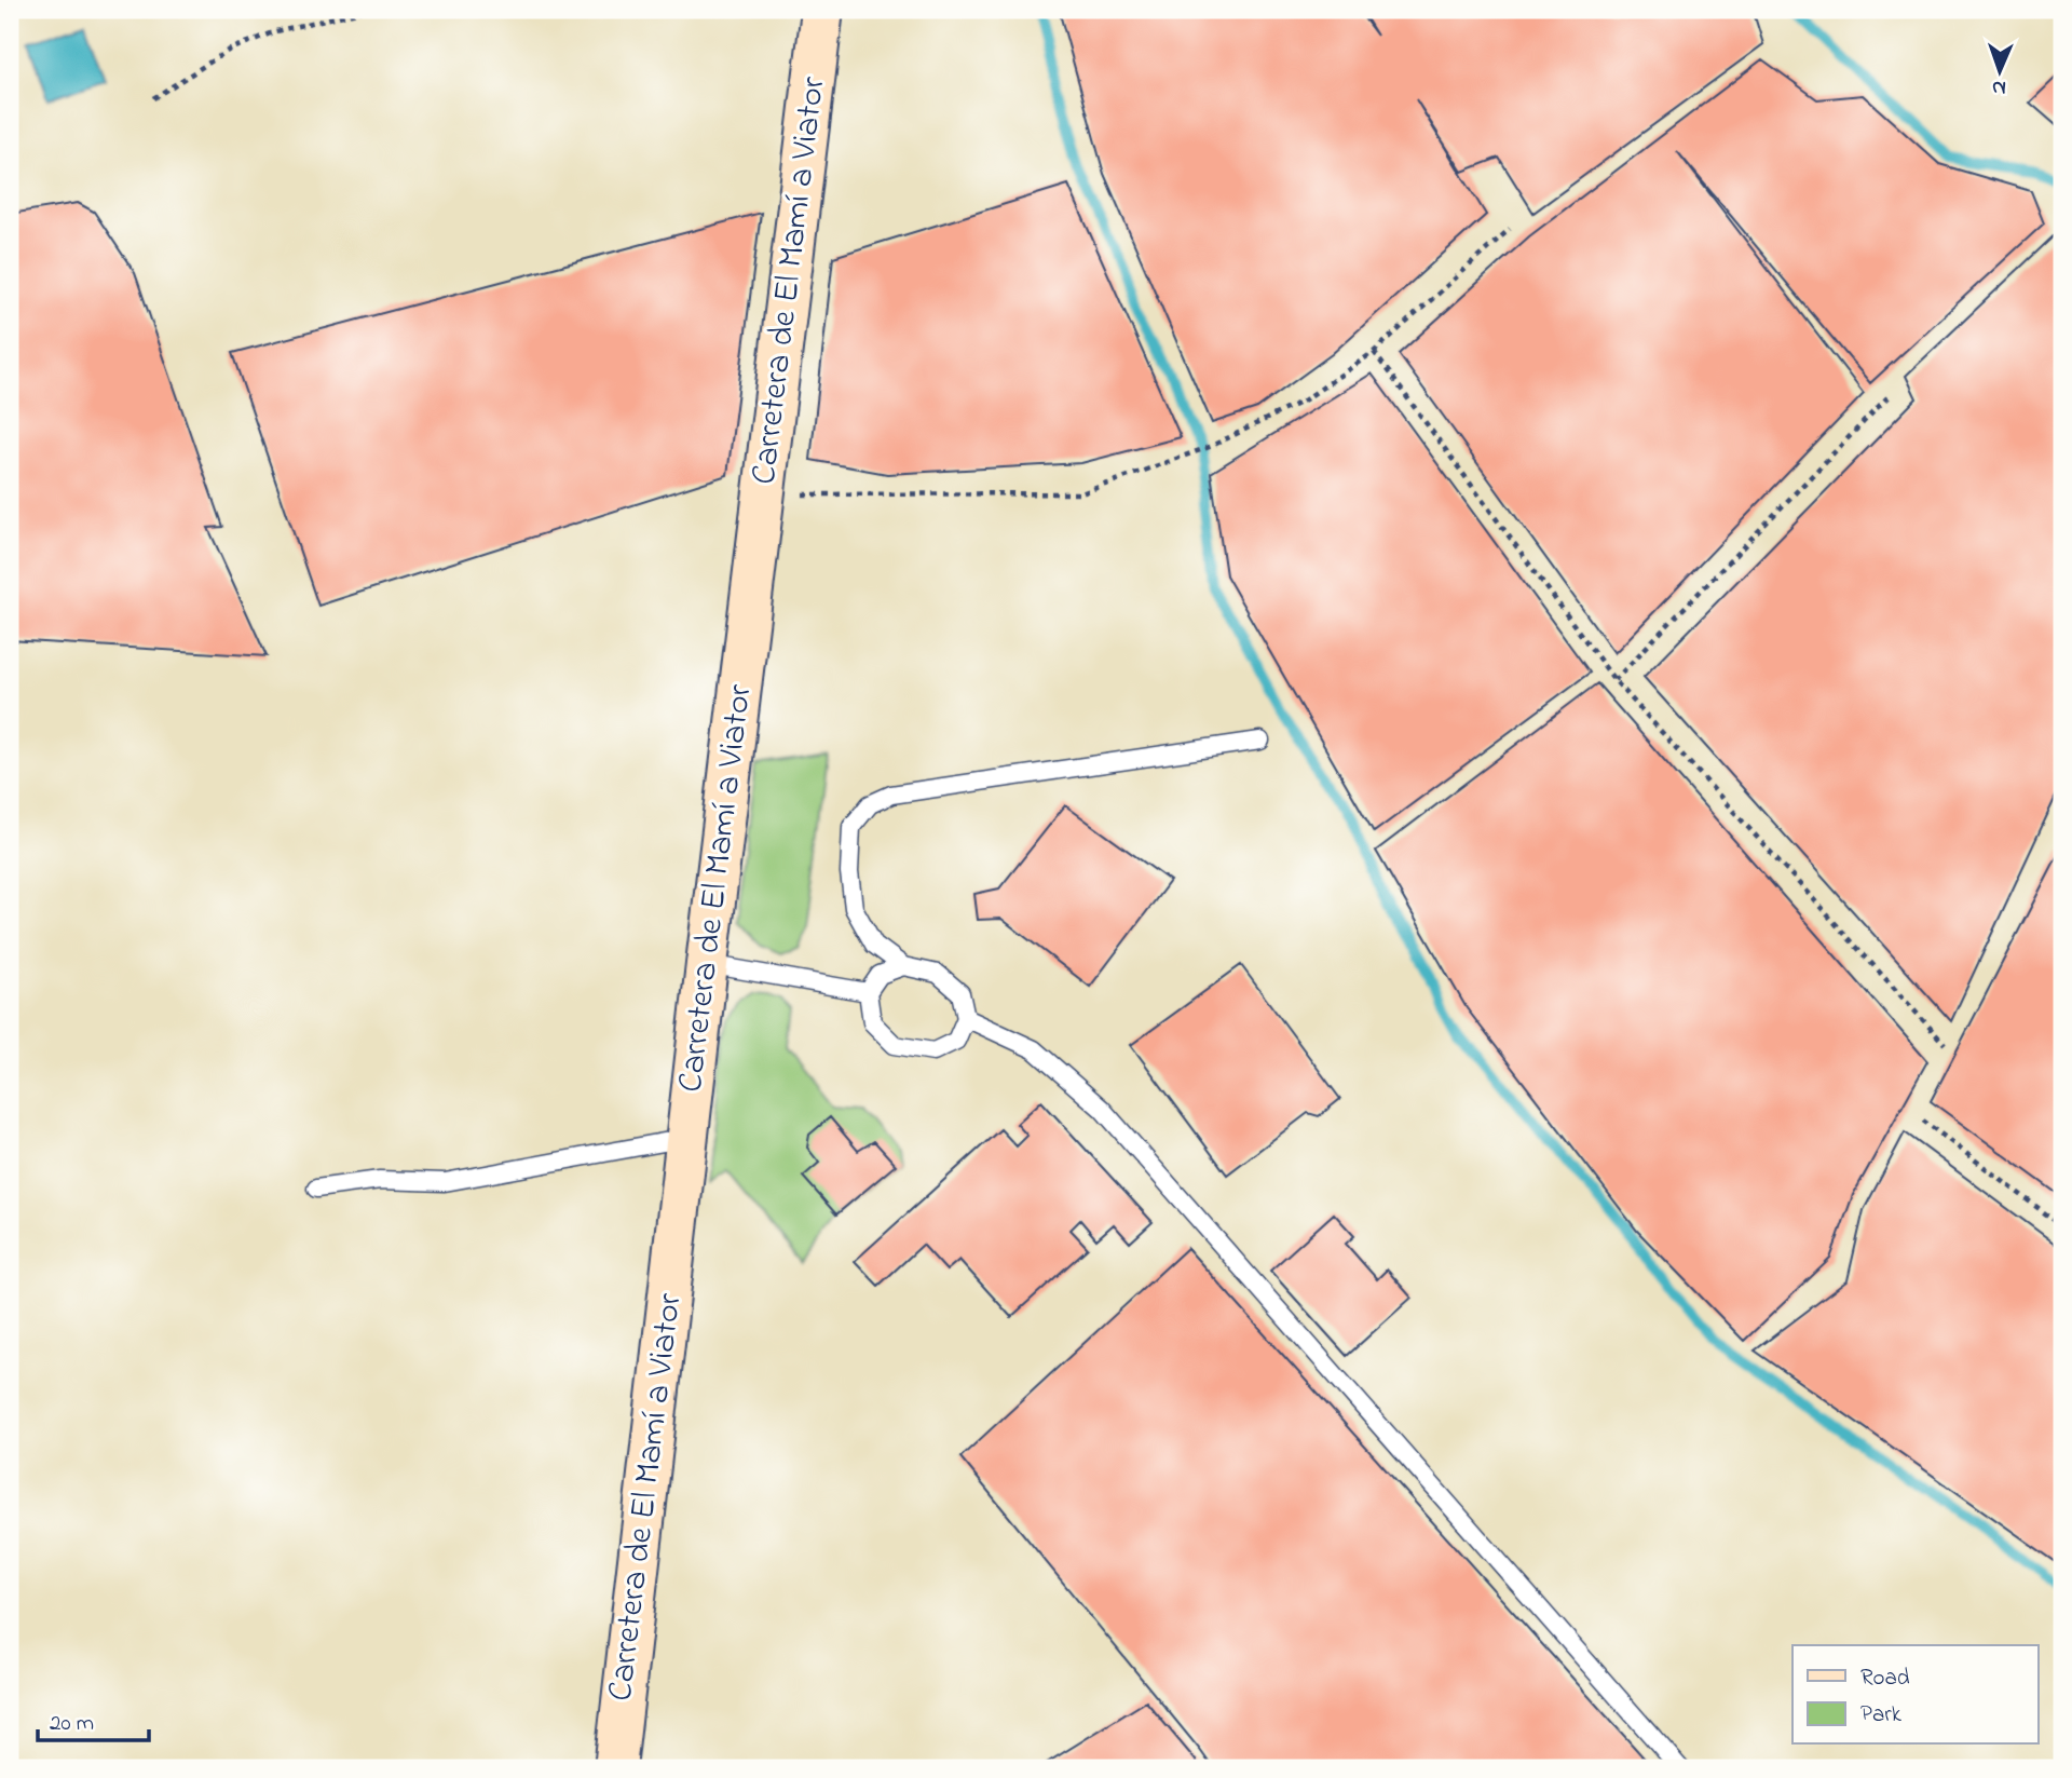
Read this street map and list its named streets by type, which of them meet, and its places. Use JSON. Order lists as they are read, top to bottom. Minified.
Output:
{"streets":{"street":["Carretera de El Mamí a Viator"]},"legend":["Road","Park"],"scale_bar":"20 m","north":"bottom"}
